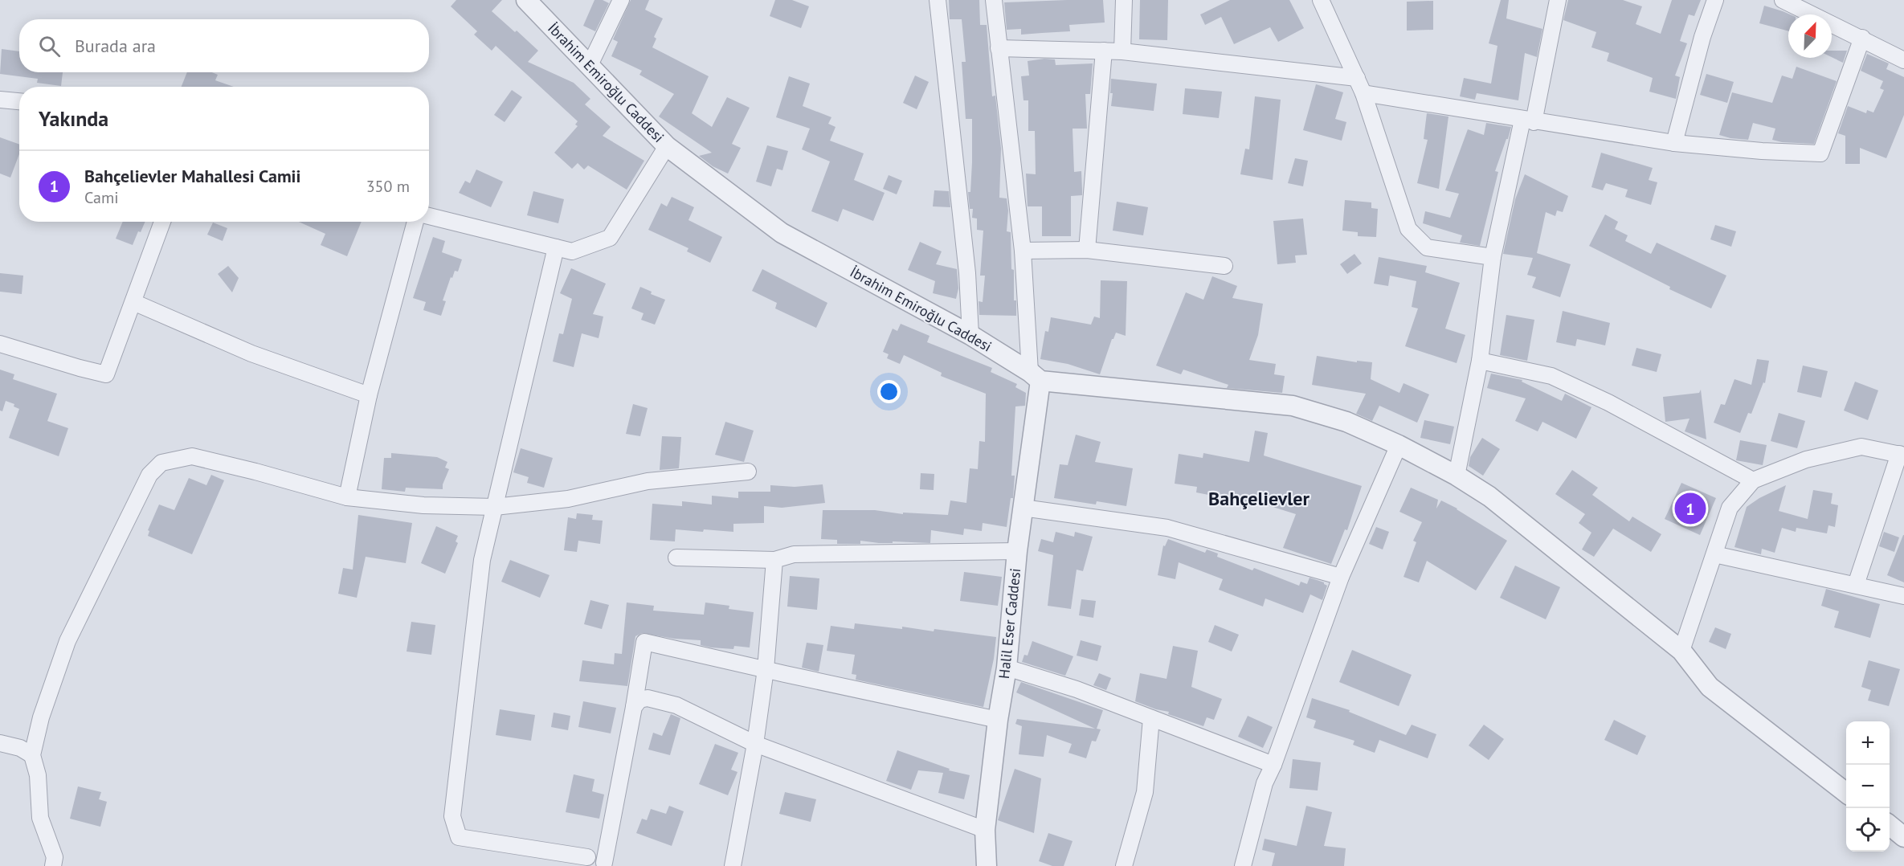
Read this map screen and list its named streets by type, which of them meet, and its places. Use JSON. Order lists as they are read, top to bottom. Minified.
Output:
{"streets":{"street":["İbrahim Emiroğlu Caddesi","Halil Eser Caddesi"]},"crossings":[["İbrahim Emiroğlu Caddesi","Halil Eser Caddesi"]],"districts":["Bahçelievler"],"north":"top right","page":{"search":"Burada ara","heading":"Yakında","list":[{"mark":"1","name":"Bahçelievler Mahallesi Camii","note":"Cami","value":"350 m"}],"pins":"1","map_buttons":["+","−"]}}
